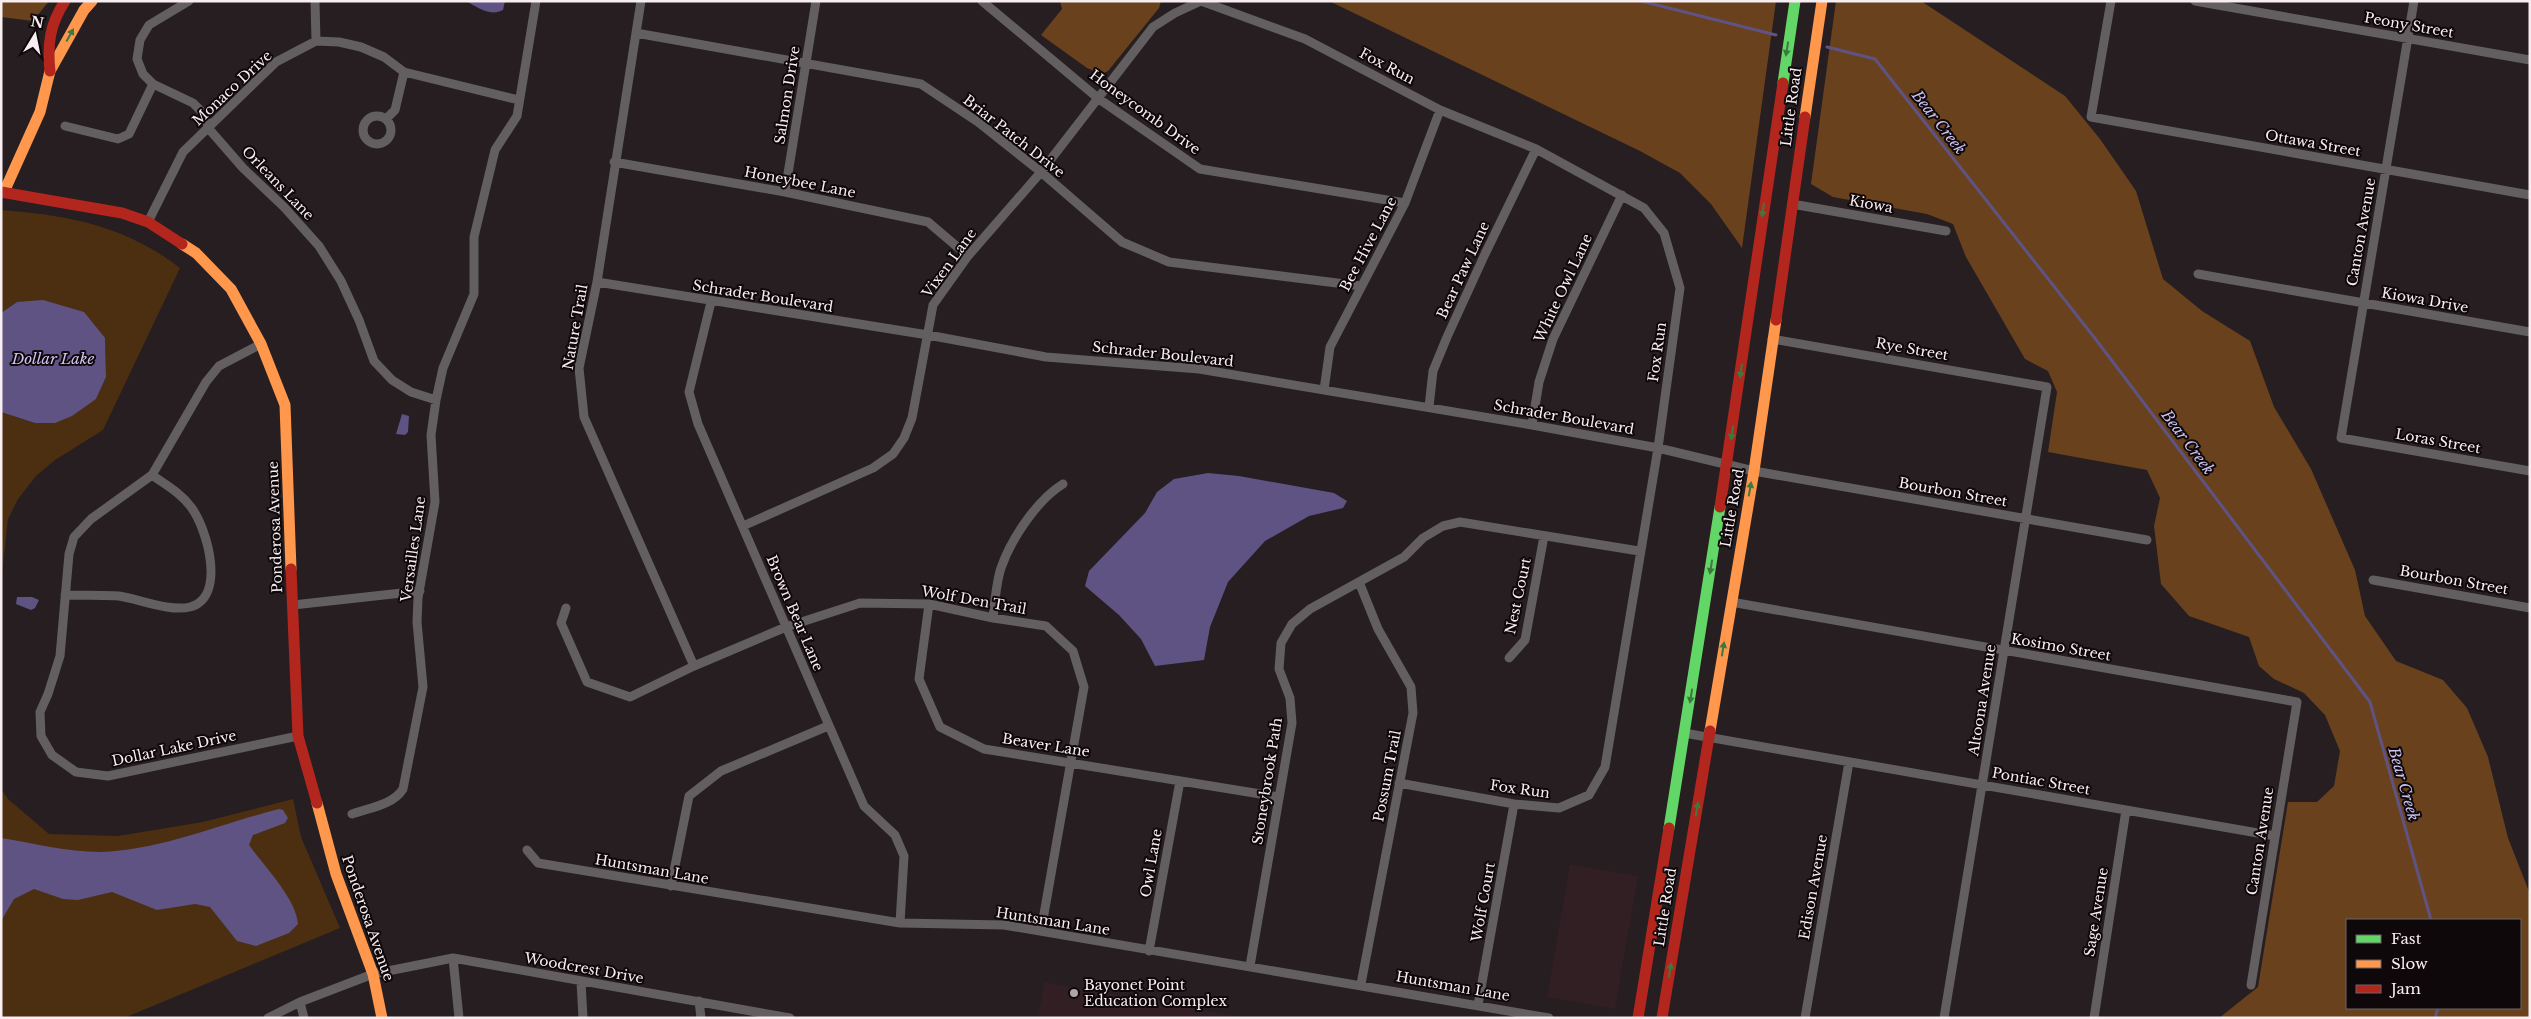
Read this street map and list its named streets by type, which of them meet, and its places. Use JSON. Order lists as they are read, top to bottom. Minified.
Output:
{"streets":{"main road":["Little Road","Ponderosa Avenue"],"street":["Peony Street","Fox Run","Monaco Drive","Salmon Drive","Honeycomb Drive","Briar Patch Drive","Ottawa Street","Honeybee Lane","Orleans Lane","Kiowa","Canton Avenue","Bee Hive Lane","Vixen Lane","Bear Paw Lane","White Owl Lane","Schrader Boulevard","Kiowa Drive","Nature Trail","Rye Street","Loras Street","Bourbon Street","Versailles Lane","Nest Court","Wolf Den Trail","Brown Bear Lane","Kosimo Street","Altoona Avenue","Beaver Lane","Dollar Lake Drive","Possum Trail","Stoneybrook Path","Pontiac Street","Owl Lane","Huntsman Lane","Edison Avenue","Wolf Court","Sage Avenue","Woodcrest Drive"]},"crossings":[["Peony Street","Canton Avenue"],["Fox Run","Bee Hive Lane"],["Fox Run","Vixen Lane"],["Fox Run","Bear Paw Lane"],["Fox Run","White Owl Lane"],["Fox Run","Schrader Boulevard"],["Fox Run","Possum Trail"],["Fox Run","Stoneybrook Path"],["Fox Run","Wolf Court"],["Monaco Drive","Orleans Lane"],["Monaco Drive","Ponderosa Avenue"],["Salmon Drive","Briar Patch Drive"],["Salmon Drive","Honeybee Lane"],["Little Road","Kiowa"],["Little Road","Schrader Boulevard"],["Little Road","Rye Street"],["Little Road","Bourbon Street"],["Little Road","Kosimo Street"],["Little Road","Pontiac Street"],["Honeycomb Drive","Bee Hive Lane"],["Honeycomb Drive","Vixen Lane"],["Briar Patch Drive","Bee Hive Lane"],["Briar Patch Drive","Vixen Lane"],["Briar Patch Drive","Nature Trail"],["Ottawa Street","Canton Avenue"],["Honeybee Lane","Vixen Lane"],["Honeybee Lane","Nature Trail"],["Orleans Lane","Versailles Lane"],["Canton Avenue","Kiowa Drive"],["Canton Avenue","Loras Street"],["Canton Avenue","Kosimo Street"],["Canton Avenue","Pontiac Street"],["Bee Hive Lane","Schrader Boulevard"],["Vixen Lane","Schrader Boulevard"],["Vixen Lane","Brown Bear Lane"],["Bear Paw Lane","Schrader Boulevard"],["White Owl Lane","Schrader Boulevard"],["Schrader Boulevard","Nature Trail"],["Schrader Boulevard","Bourbon Street"],["Schrader Boulevard","Brown Bear Lane"],["Nature Trail","Wolf Den Trail"],["Rye Street","Altoona Avenue"],["Bourbon Street","Altoona Avenue"],["Ponderosa Avenue","Versailles Lane"],["Ponderosa Avenue","Dollar Lake Drive"],["Ponderosa Avenue","Woodcrest Drive"],["Nest Court","Stoneybrook Path"],["Wolf Den Trail","Brown Bear Lane"],["Wolf Den Trail","Beaver Lane"],["Wolf Den Trail","Huntsman Lane"],["Brown Bear Lane","Huntsman Lane"],["Kosimo Street","Altoona Avenue"],["Altoona Avenue","Pontiac Street"],["Beaver Lane","Stoneybrook Path"],["Beaver Lane","Owl Lane"],["Possum Trail","Stoneybrook Path"],["Possum Trail","Huntsman Lane"],["Stoneybrook Path","Huntsman Lane"],["Pontiac Street","Edison Avenue"],["Pontiac Street","Sage Avenue"],["Owl Lane","Huntsman Lane"],["Huntsman Lane","Wolf Court"]],"water":["Bear Creek","Dollar Lake"],"places":["Bayonet Point Education Complex"],"legend":["Fast","Slow","Jam"],"north":"top"}
